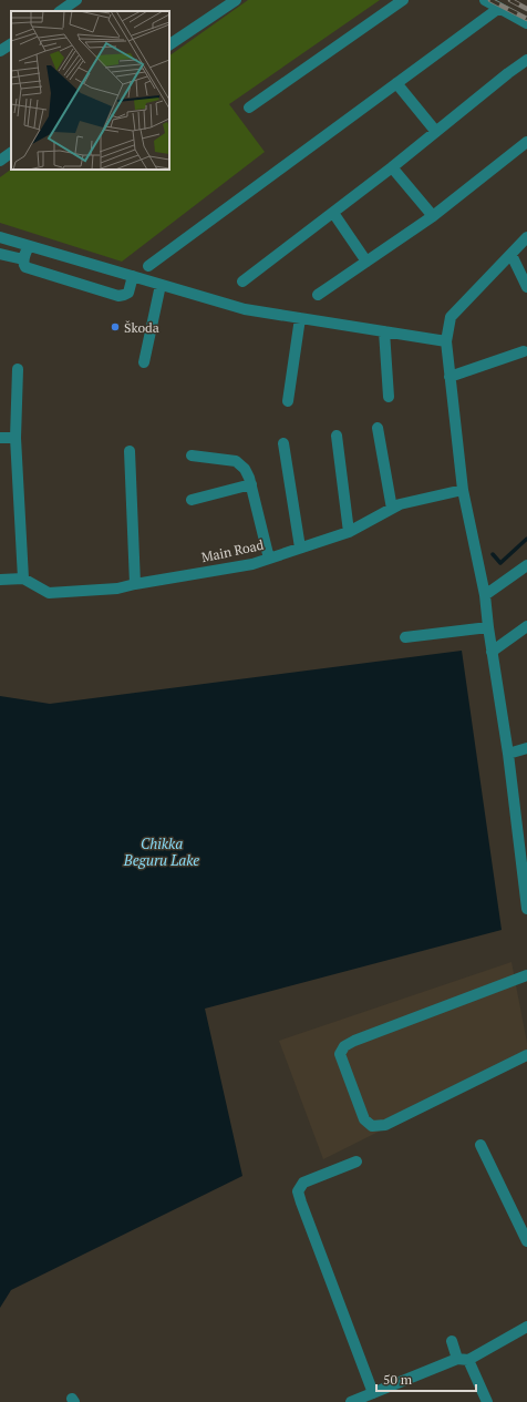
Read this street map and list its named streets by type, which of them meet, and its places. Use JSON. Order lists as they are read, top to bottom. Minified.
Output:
{"streets":{"street":["Main Road"]},"water":["Chikka Beguru Lake"],"places":["Škoda"],"scale_bar":"50 m"}
